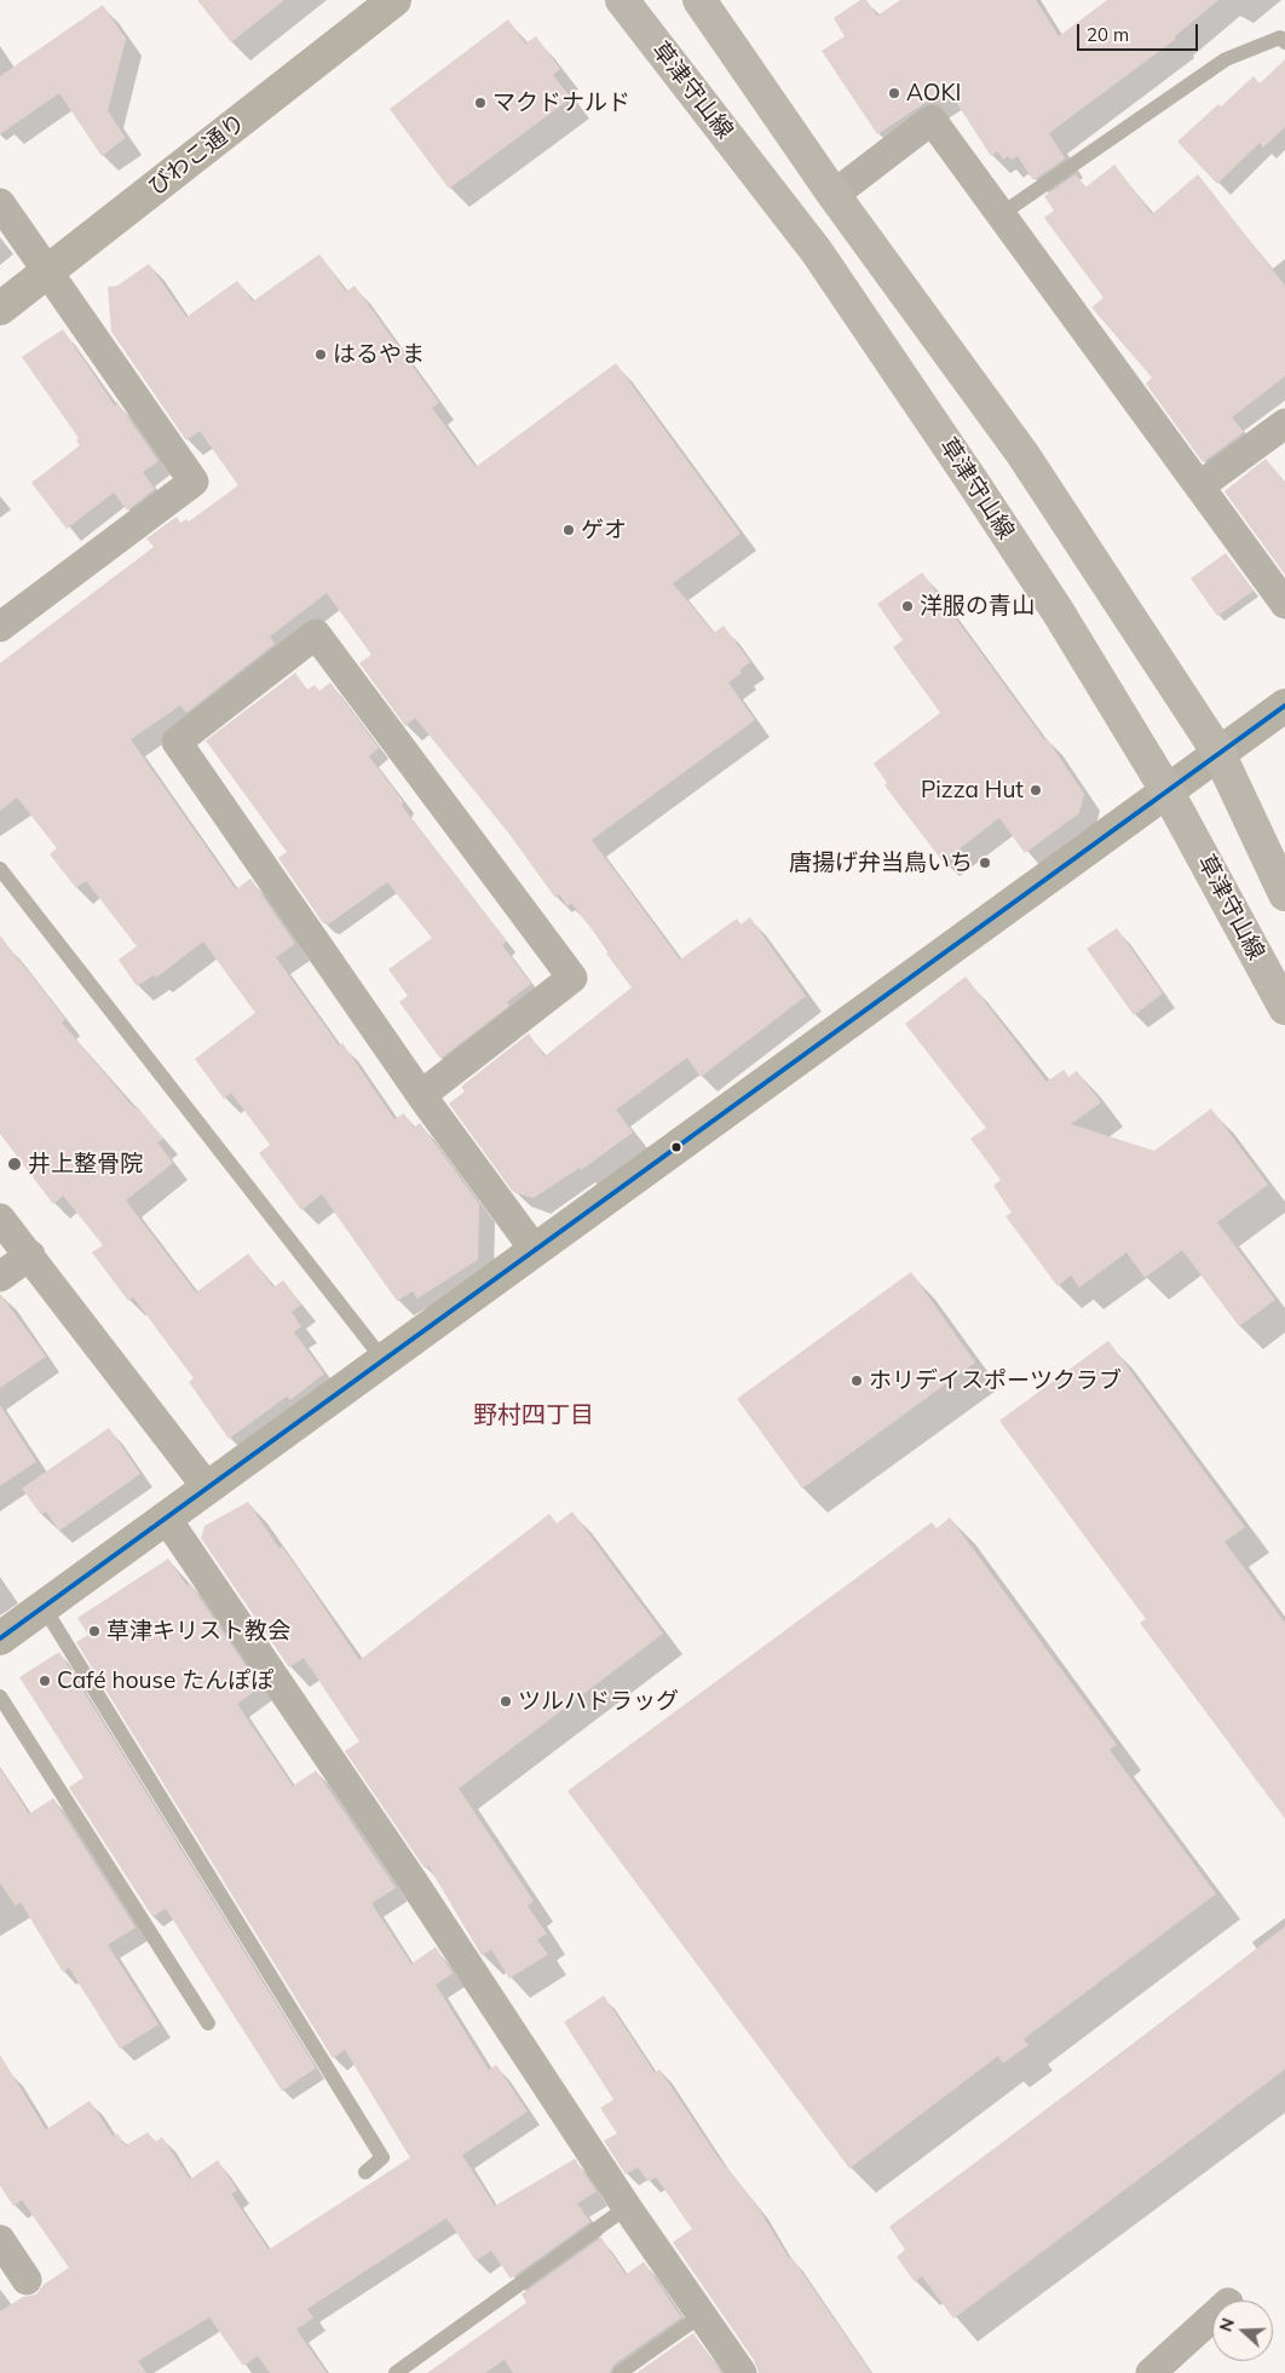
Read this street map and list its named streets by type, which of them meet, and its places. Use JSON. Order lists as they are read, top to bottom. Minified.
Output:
{"streets":{"main road":["草津守山線","びわこ通り"]},"districts":["野村四丁目"],"places":["AOKI","マクドナルド","はるやま","ゲオ","洋服の青山","Pizza Hut","唐揚げ弁当鳥いち","井上整骨院","ホリデイスポーツクラブ","草津キリスト教会","Café house たんぽぽ","ツルハドラッグ"],"scale_bar":"20 m","north":"left"}
